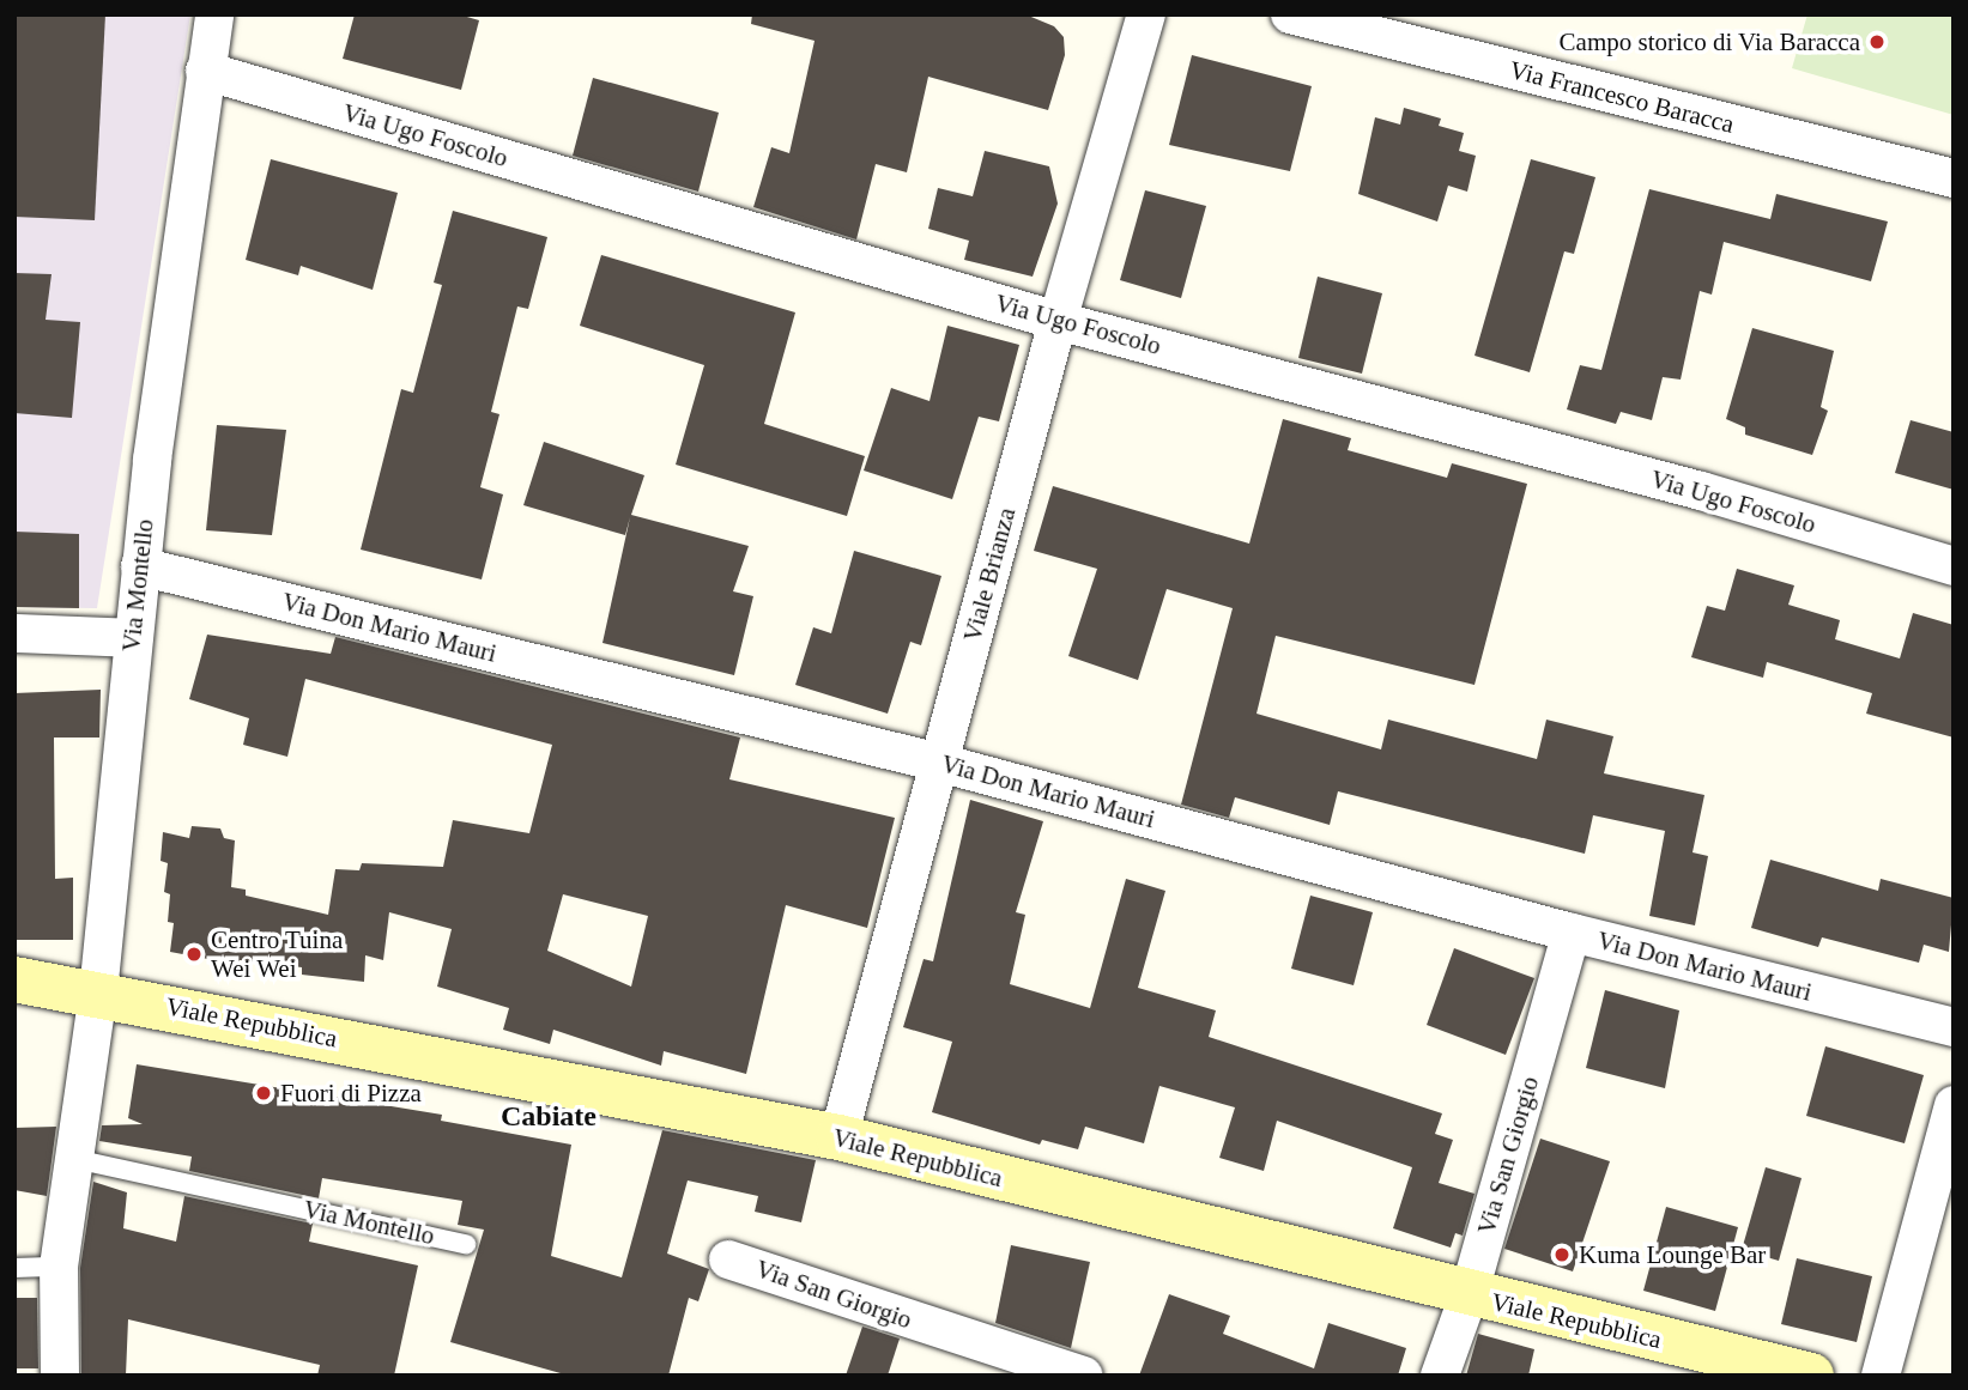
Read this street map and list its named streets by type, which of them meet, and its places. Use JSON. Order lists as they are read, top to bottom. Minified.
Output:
{"streets":{"street":["Via Francesco Baracca","Via Ugo Foscolo","Viale Brianza","Via Montello","Via Don Mario Mauri","Viale Repubblica","Via San Giorgio"]},"crossings":[["Via Ugo Foscolo","Viale Brianza"],["Via Ugo Foscolo","Via Montello"],["Viale Brianza","Via Don Mario Mauri"],["Viale Brianza","Viale Repubblica"],["Via Montello","Via Don Mario Mauri"],["Via Montello","Viale Repubblica"],["Via Don Mario Mauri","Via San Giorgio"],["Viale Repubblica","Via San Giorgio"]],"districts":["Cabiate"],"places":["Campo storico di Via Baracca","Centro Tuina Wei Wei","Fuori di Pizza","Kuma Lounge Bar"]}
